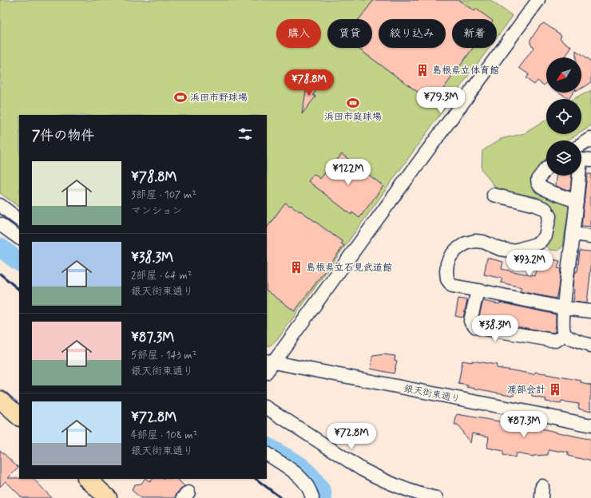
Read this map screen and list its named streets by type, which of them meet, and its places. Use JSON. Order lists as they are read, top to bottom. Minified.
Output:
{"streets":{"street":["銀天街東通り"]},"places":{"building":["島根県立体育館","島根県立石見武道館","渡部会計"],"sports":["浜田市野球場","浜田市庭球場"]},"north":"bottom left","page":{"chip":["購入","賃貸","絞り込み","新着"],"price":["¥78.8M","¥79.3M","¥122M","¥93.2M","¥38.3M","¥87.3M","¥72.8M"],"heading":"7件の物件","list":[{"name":"¥78.8M","note":"3部屋 · 107 m² · マンション"},{"name":"¥38.3M","note":"2部屋 · 64 m² · 銀天街東通り"},{"name":"¥87.3M","note":"5部屋 · 143 m² · 銀天街東通り"},{"name":"¥72.8M","note":"4部屋 · 108 m² · 銀天街東通り"}]}}
